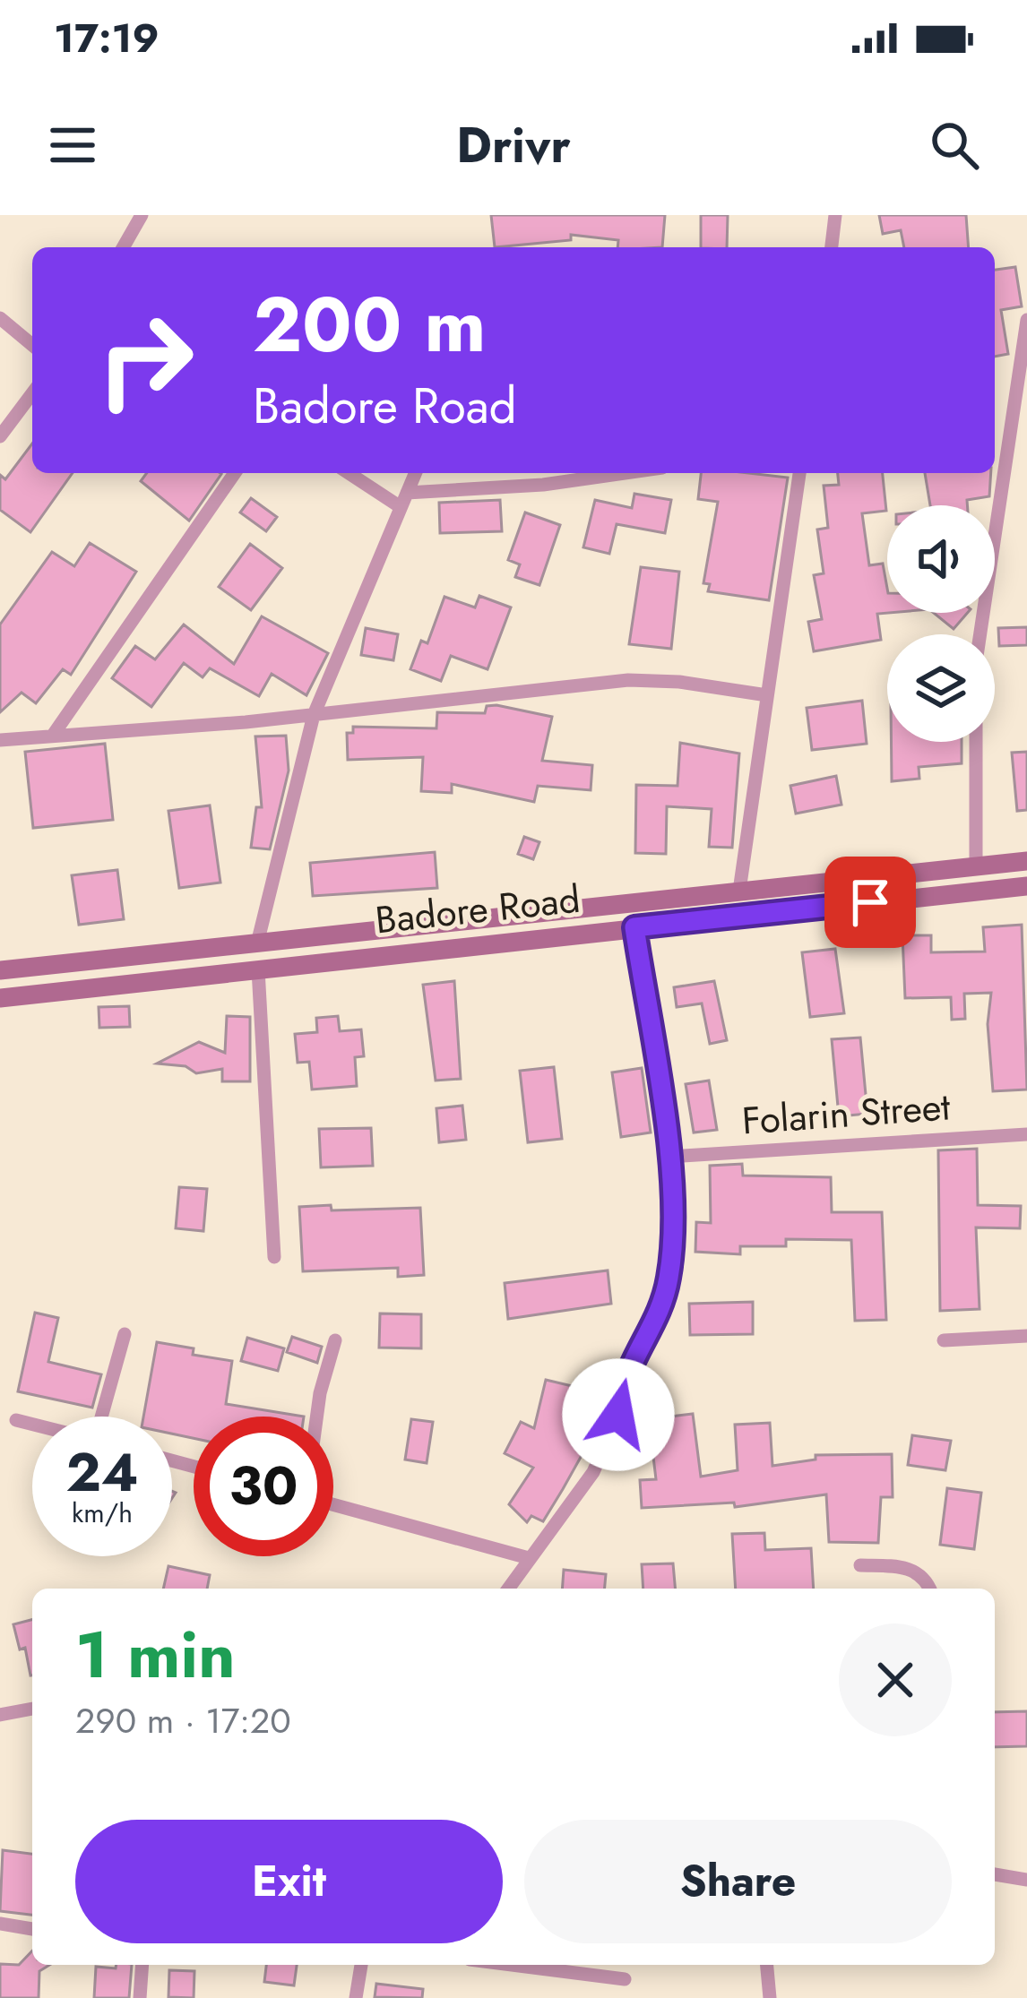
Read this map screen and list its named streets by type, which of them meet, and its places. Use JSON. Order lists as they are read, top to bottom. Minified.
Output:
{"streets":{"main road":["Badore Road"],"street":["Folarin Street"]},"page":{"status":"17:19","header":"Drivr","turn":["200 m","Badore Road"],"speed":"24 km/h","limit":"30","heading":["1 min","290 m · 17:20"],"buttons":["Exit","Share"]}}
